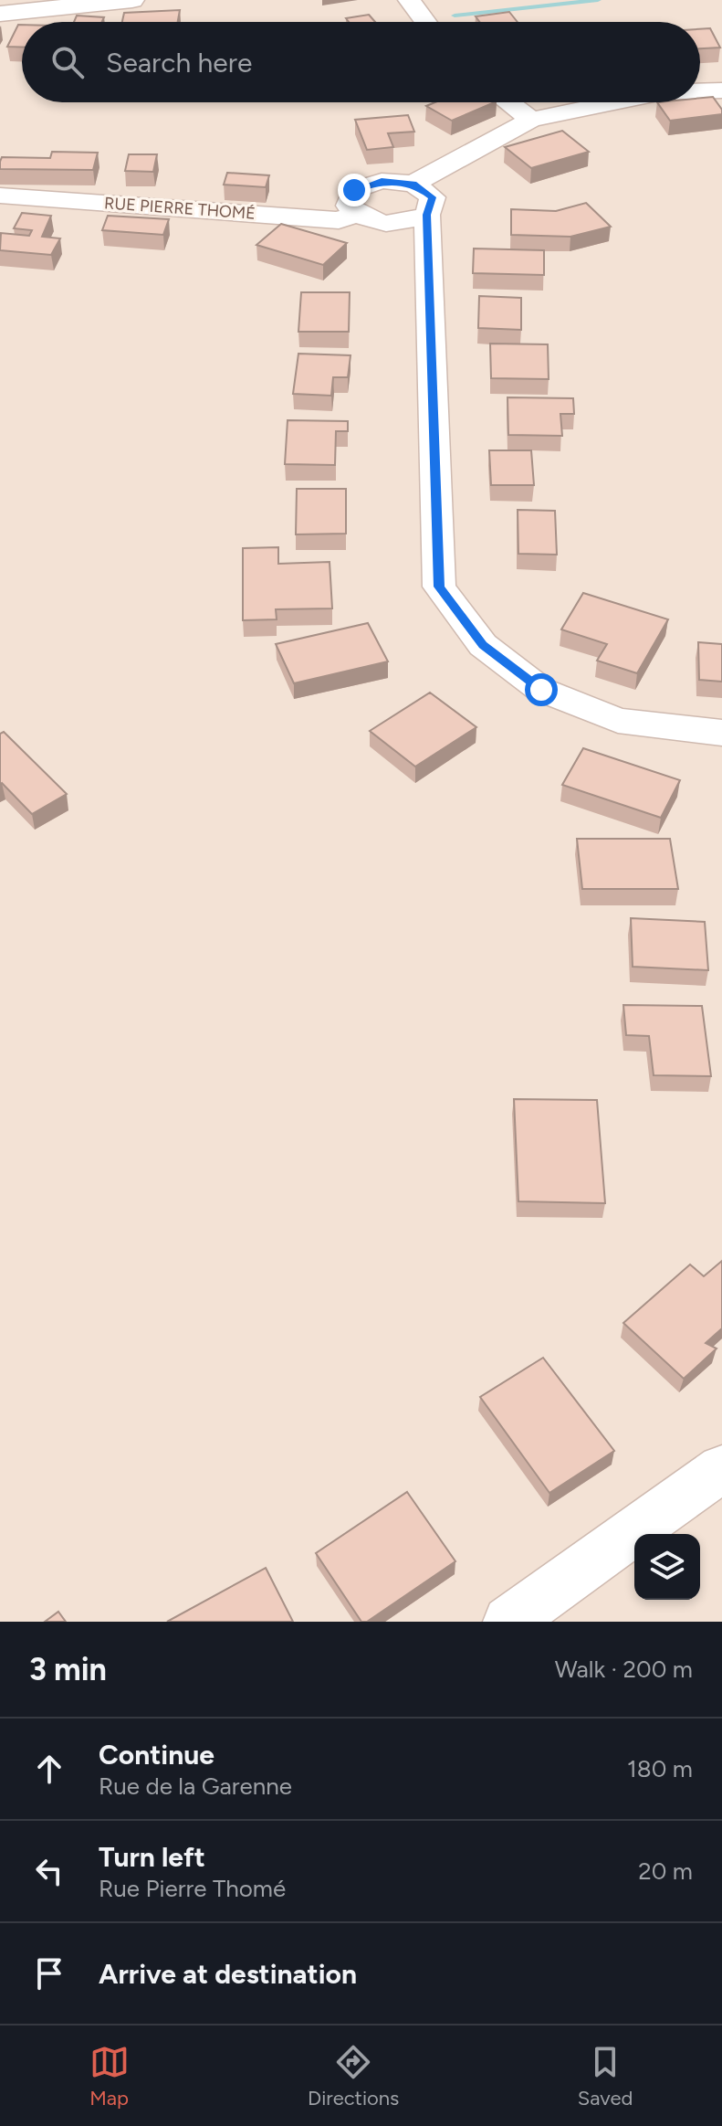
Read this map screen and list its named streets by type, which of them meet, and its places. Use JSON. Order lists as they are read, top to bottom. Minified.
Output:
{"streets":{"street":["RUE PIERRE THOMÉ"]},"page":{"search":"Search here","heading":["3 min","Walk · 200 m"],"list":[["Continue","Rue de la Garenne","180 m"],["Turn left","Rue Pierre Thomé","20 m"],"Arrive at destination"],"nav":["Map","Directions","Saved"]}}
